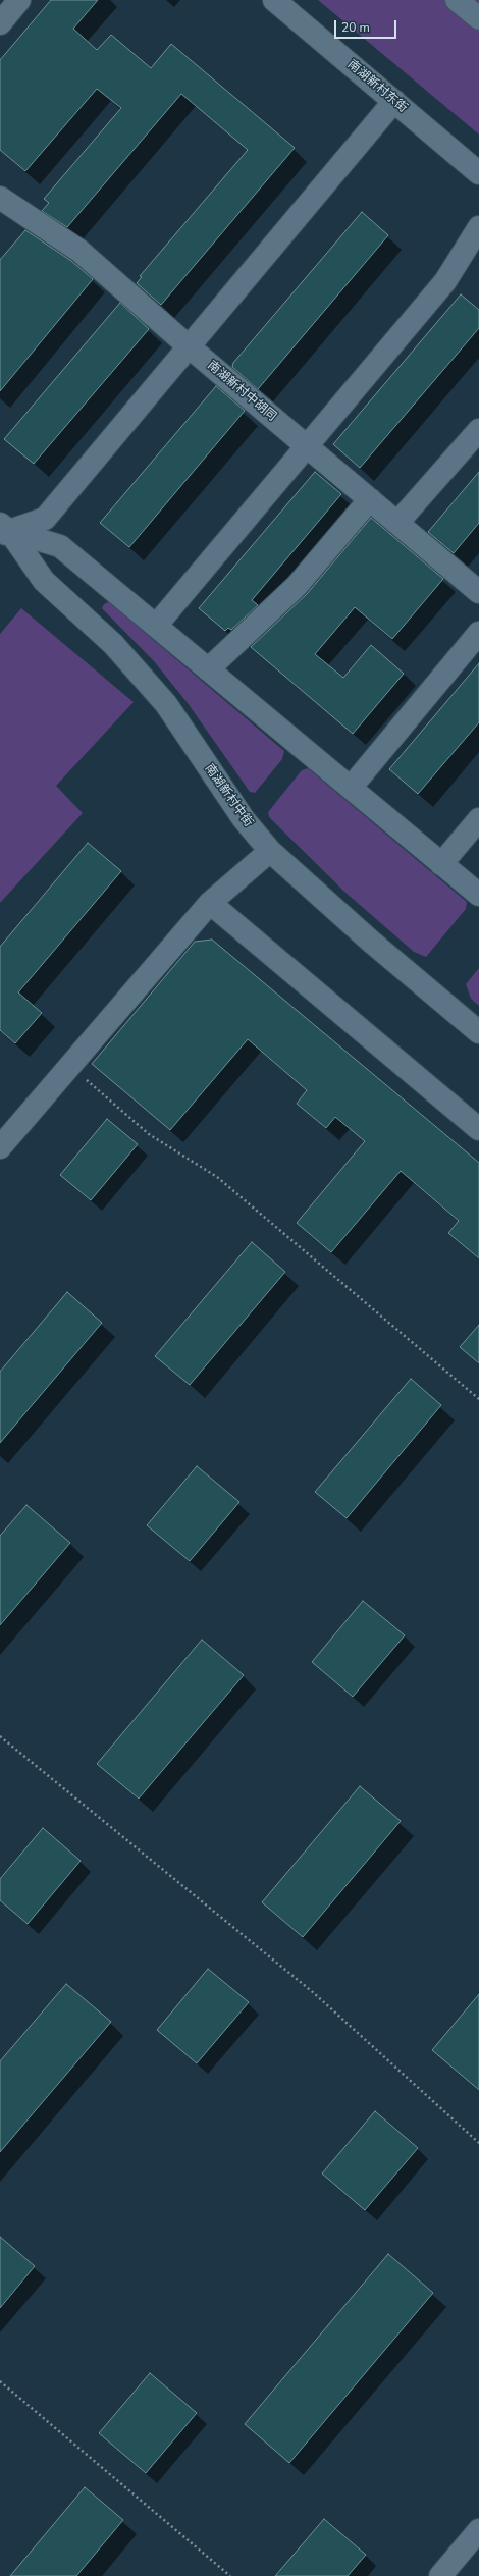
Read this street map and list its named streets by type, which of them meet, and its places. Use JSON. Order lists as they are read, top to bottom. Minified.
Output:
{"streets":{"street":["南湖新村东街","南湖新村中胡同","南湖新村中街"]},"scale_bar":"20 m"}
